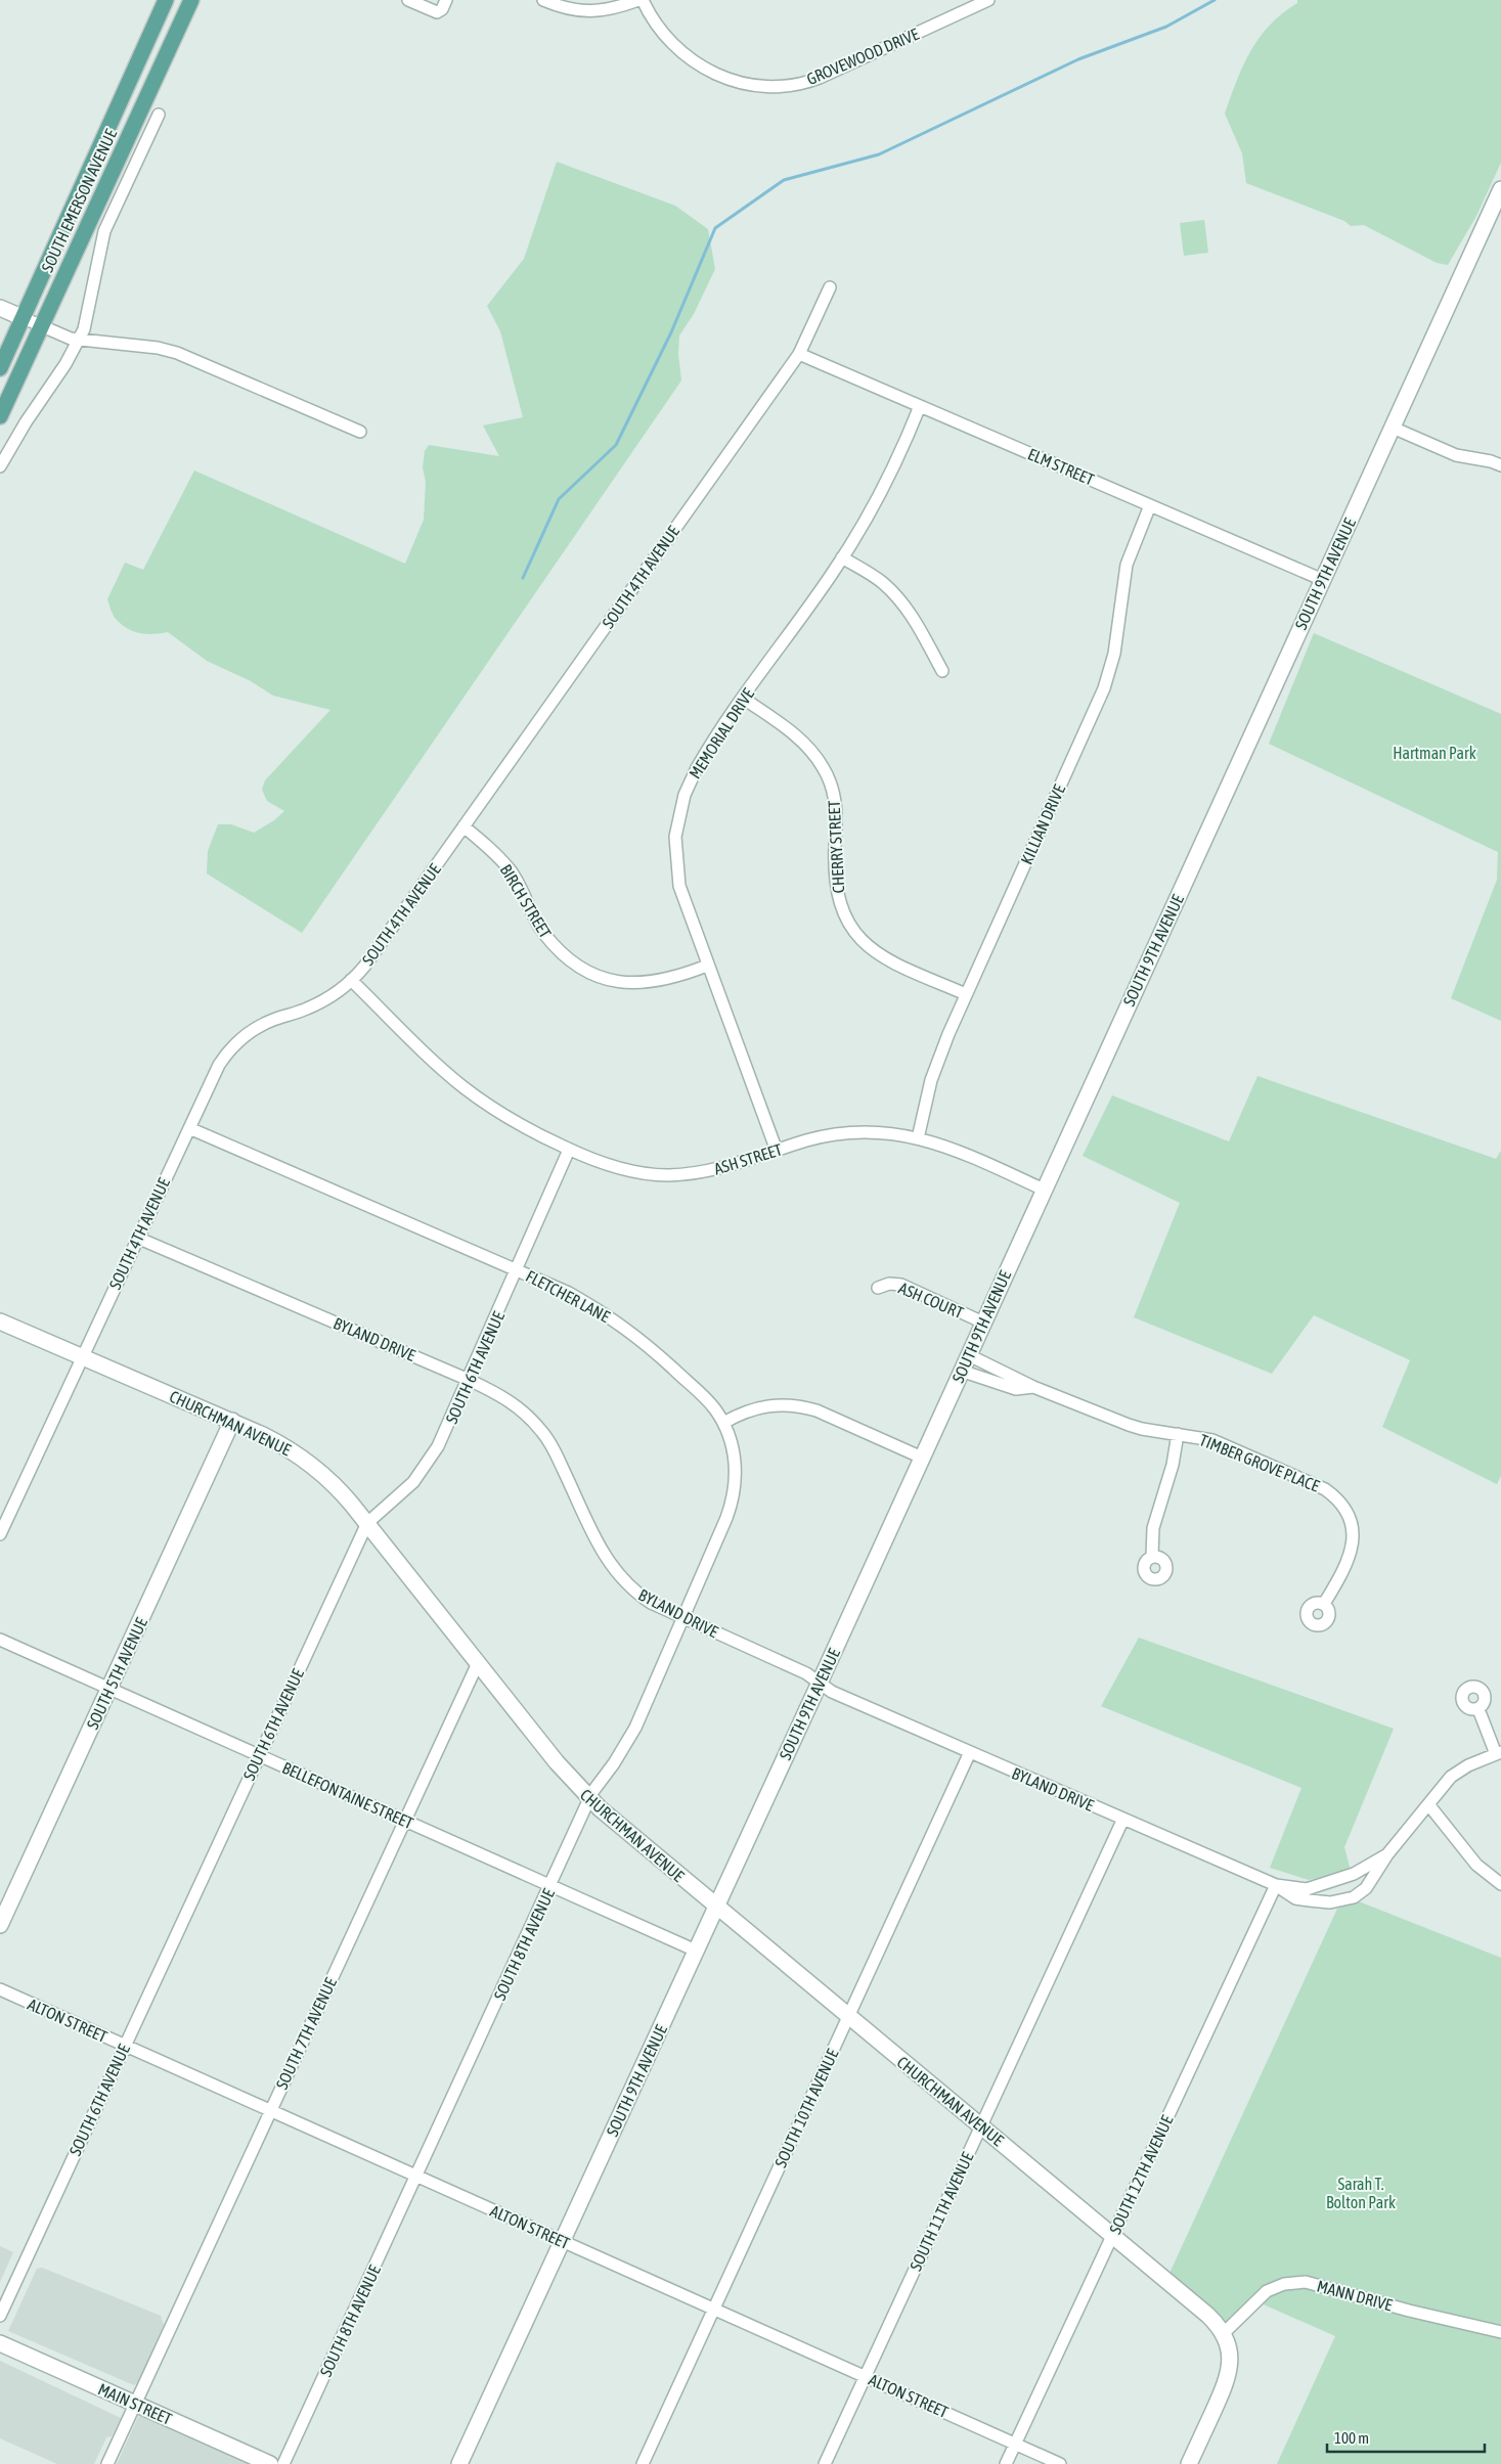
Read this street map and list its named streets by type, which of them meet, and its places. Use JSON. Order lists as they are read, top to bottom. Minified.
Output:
{"streets":{"main road":["SOUTH EMERSON AVENUE"],"street":["GROVEWOOD DRIVE","ELM STREET","SOUTH 9TH AVENUE","SOUTH 4TH AVENUE","MEMORIAL DRIVE","KILLIAN DRIVE","CHERRY STREET","BIRCH STREET","ASH STREET","FLETCHER LANE","ASH COURT","BYLAND DRIVE","SOUTH 6TH AVENUE","CHURCHMAN AVENUE","TIMBER GROVE PLACE","SOUTH 5TH AVENUE","BELLEFONTAINE STREET","SOUTH 8TH AVENUE","ALTON STREET","SOUTH 7TH AVENUE","SOUTH 10TH AVENUE","SOUTH 12TH AVENUE","SOUTH 11TH AVENUE","MANN DRIVE","MAIN STREET"]},"crossings":[["ELM STREET","SOUTH 9TH AVENUE"],["ELM STREET","SOUTH 4TH AVENUE"],["ELM STREET","MEMORIAL DRIVE"],["ELM STREET","KILLIAN DRIVE"],["SOUTH 9TH AVENUE","ASH STREET"],["SOUTH 9TH AVENUE","ASH COURT"],["SOUTH 9TH AVENUE","BYLAND DRIVE"],["SOUTH 9TH AVENUE","CHURCHMAN AVENUE"],["SOUTH 9TH AVENUE","TIMBER GROVE PLACE"],["SOUTH 9TH AVENUE","BELLEFONTAINE STREET"],["SOUTH 9TH AVENUE","ALTON STREET"],["SOUTH 4TH AVENUE","BIRCH STREET"],["SOUTH 4TH AVENUE","ASH STREET"],["SOUTH 4TH AVENUE","FLETCHER LANE"],["SOUTH 4TH AVENUE","BYLAND DRIVE"],["SOUTH 4TH AVENUE","CHURCHMAN AVENUE"],["MEMORIAL DRIVE","CHERRY STREET"],["MEMORIAL DRIVE","BIRCH STREET"],["MEMORIAL DRIVE","ASH STREET"],["KILLIAN DRIVE","CHERRY STREET"],["KILLIAN DRIVE","ASH STREET"],["ASH STREET","SOUTH 6TH AVENUE"],["FLETCHER LANE","SOUTH 6TH AVENUE"],["FLETCHER LANE","SOUTH 8TH AVENUE"],["BYLAND DRIVE","SOUTH 6TH AVENUE"],["BYLAND DRIVE","SOUTH 8TH AVENUE"],["BYLAND DRIVE","SOUTH 10TH AVENUE"],["BYLAND DRIVE","SOUTH 12TH AVENUE"],["BYLAND DRIVE","SOUTH 11TH AVENUE"],["SOUTH 6TH AVENUE","CHURCHMAN AVENUE"],["SOUTH 6TH AVENUE","BELLEFONTAINE STREET"],["SOUTH 6TH AVENUE","ALTON STREET"],["CHURCHMAN AVENUE","SOUTH 5TH AVENUE"],["CHURCHMAN AVENUE","SOUTH 8TH AVENUE"],["CHURCHMAN AVENUE","SOUTH 7TH AVENUE"],["CHURCHMAN AVENUE","SOUTH 10TH AVENUE"],["CHURCHMAN AVENUE","SOUTH 12TH AVENUE"],["CHURCHMAN AVENUE","SOUTH 11TH AVENUE"],["CHURCHMAN AVENUE","MANN DRIVE"],["SOUTH 5TH AVENUE","BELLEFONTAINE STREET"],["BELLEFONTAINE STREET","SOUTH 8TH AVENUE"],["BELLEFONTAINE STREET","SOUTH 7TH AVENUE"],["SOUTH 8TH AVENUE","ALTON STREET"],["ALTON STREET","SOUTH 7TH AVENUE"],["ALTON STREET","SOUTH 10TH AVENUE"],["ALTON STREET","SOUTH 12TH AVENUE"],["ALTON STREET","SOUTH 11TH AVENUE"],["SOUTH 7TH AVENUE","MAIN STREET"]],"parks":["Hartman Park","Sarah T. Bolton Park"],"scale_bar":"100 m"}
